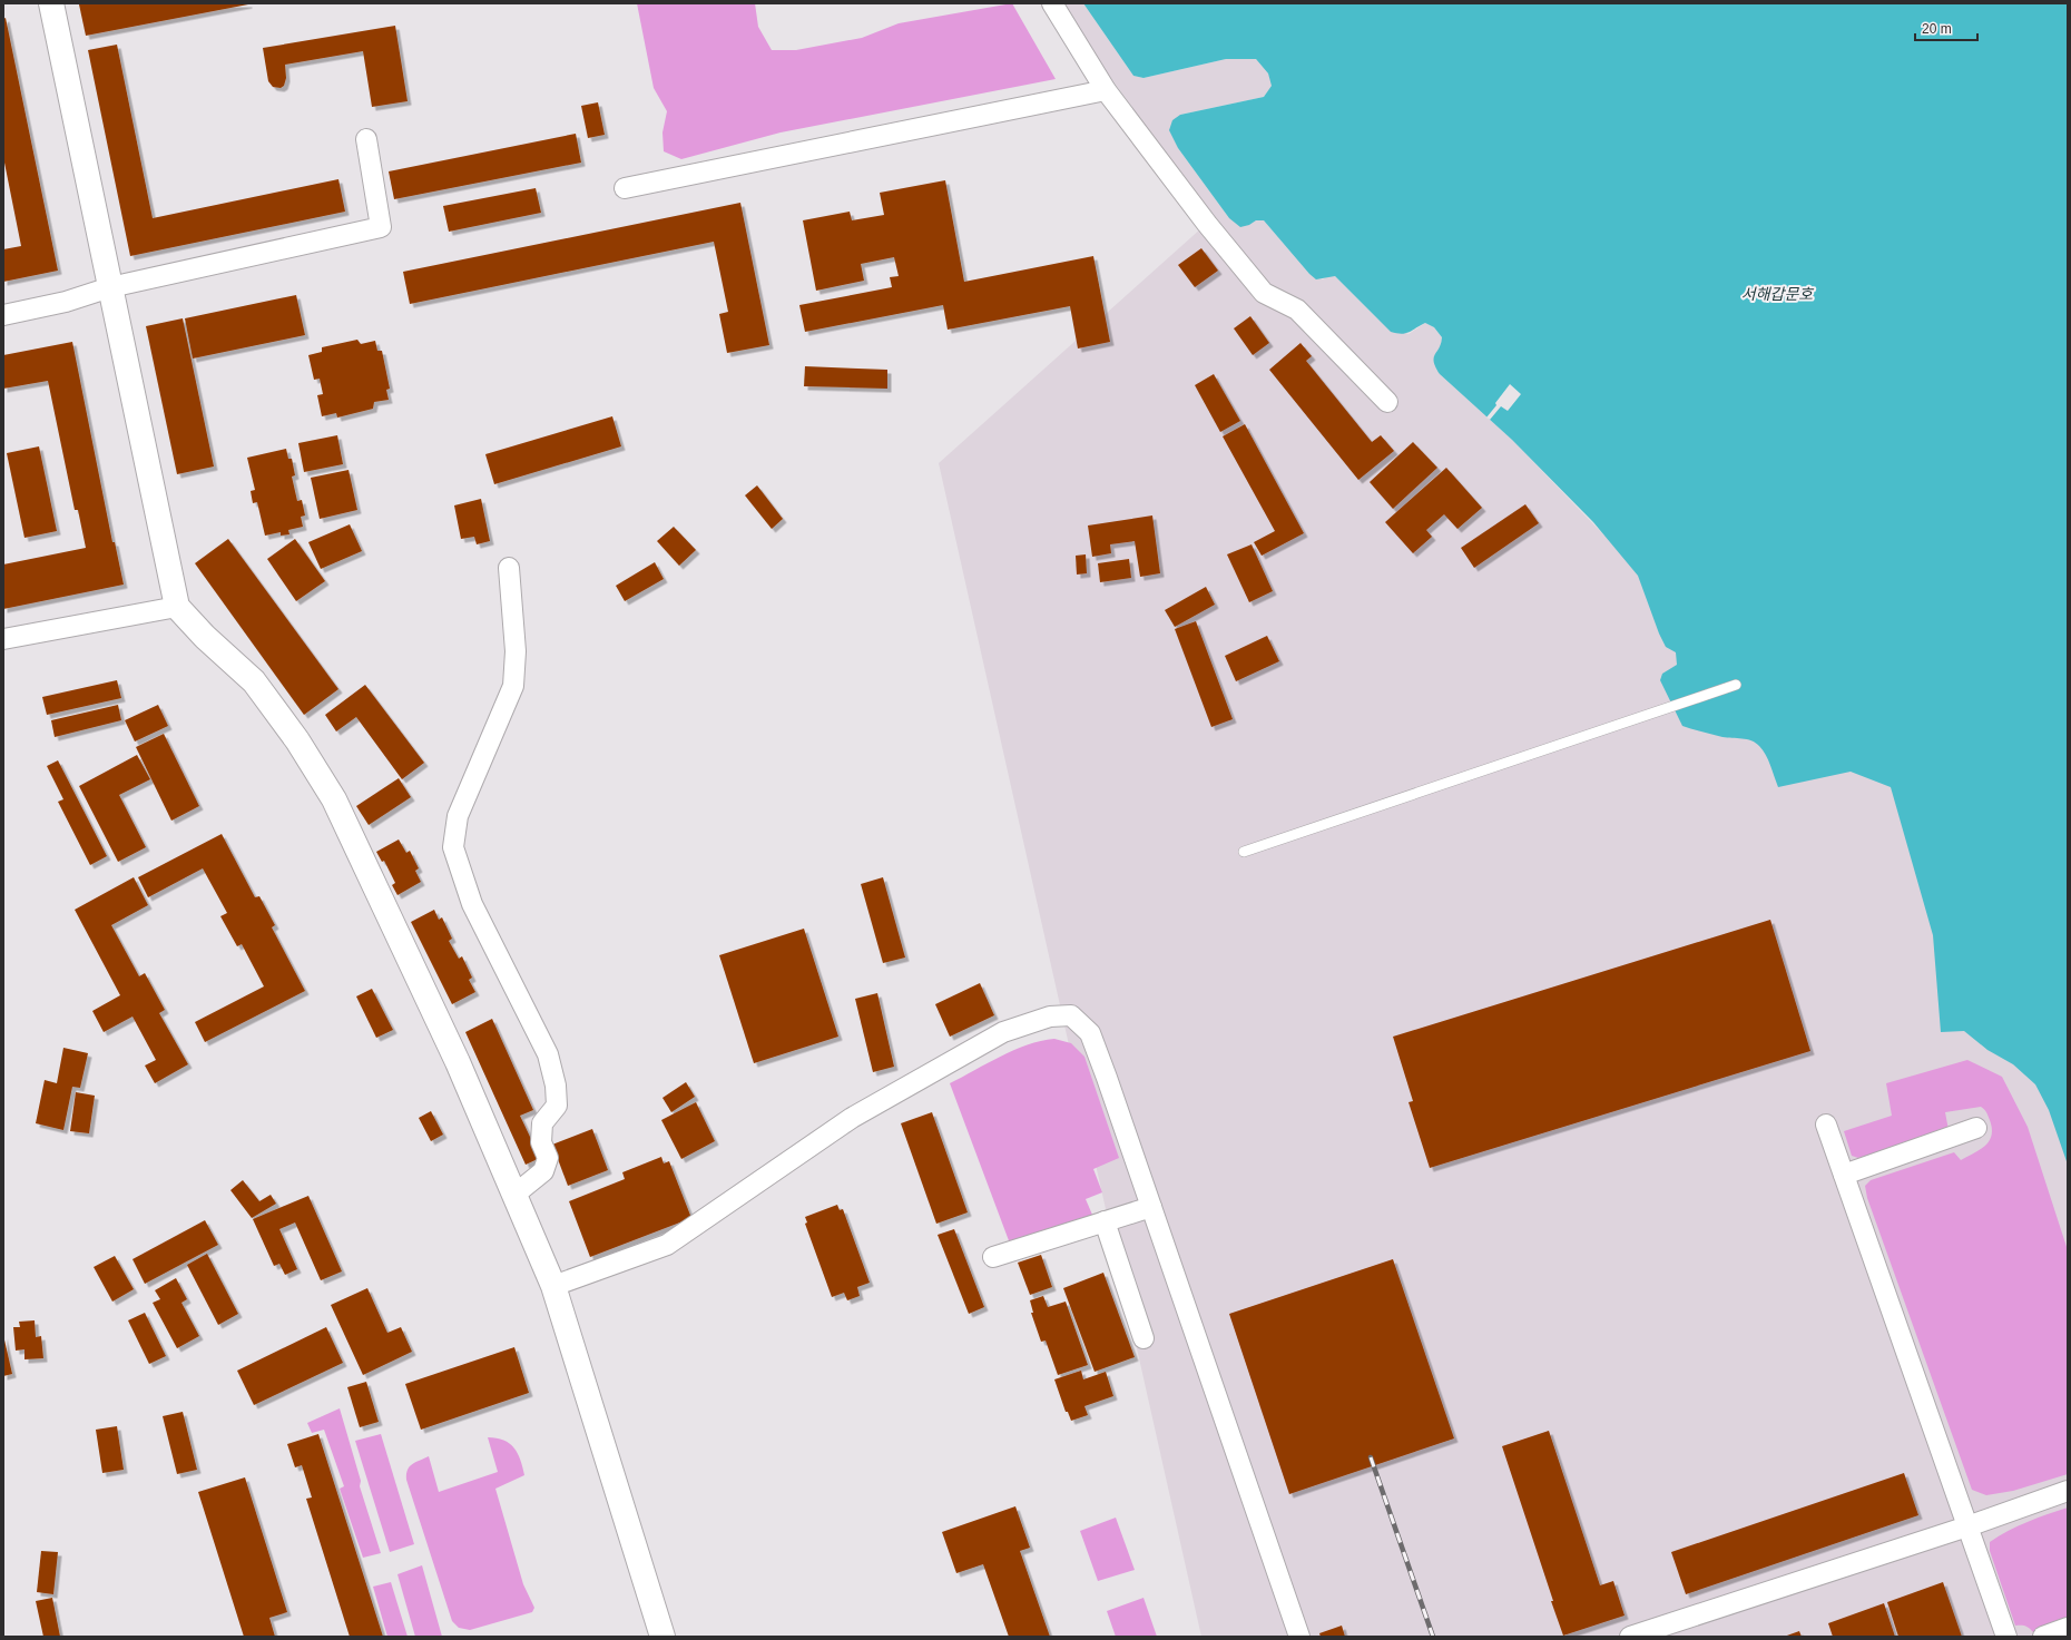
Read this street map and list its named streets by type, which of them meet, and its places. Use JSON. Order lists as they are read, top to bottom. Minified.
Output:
{"water":["서해갑문호"],"scale_bar":"20 m"}
